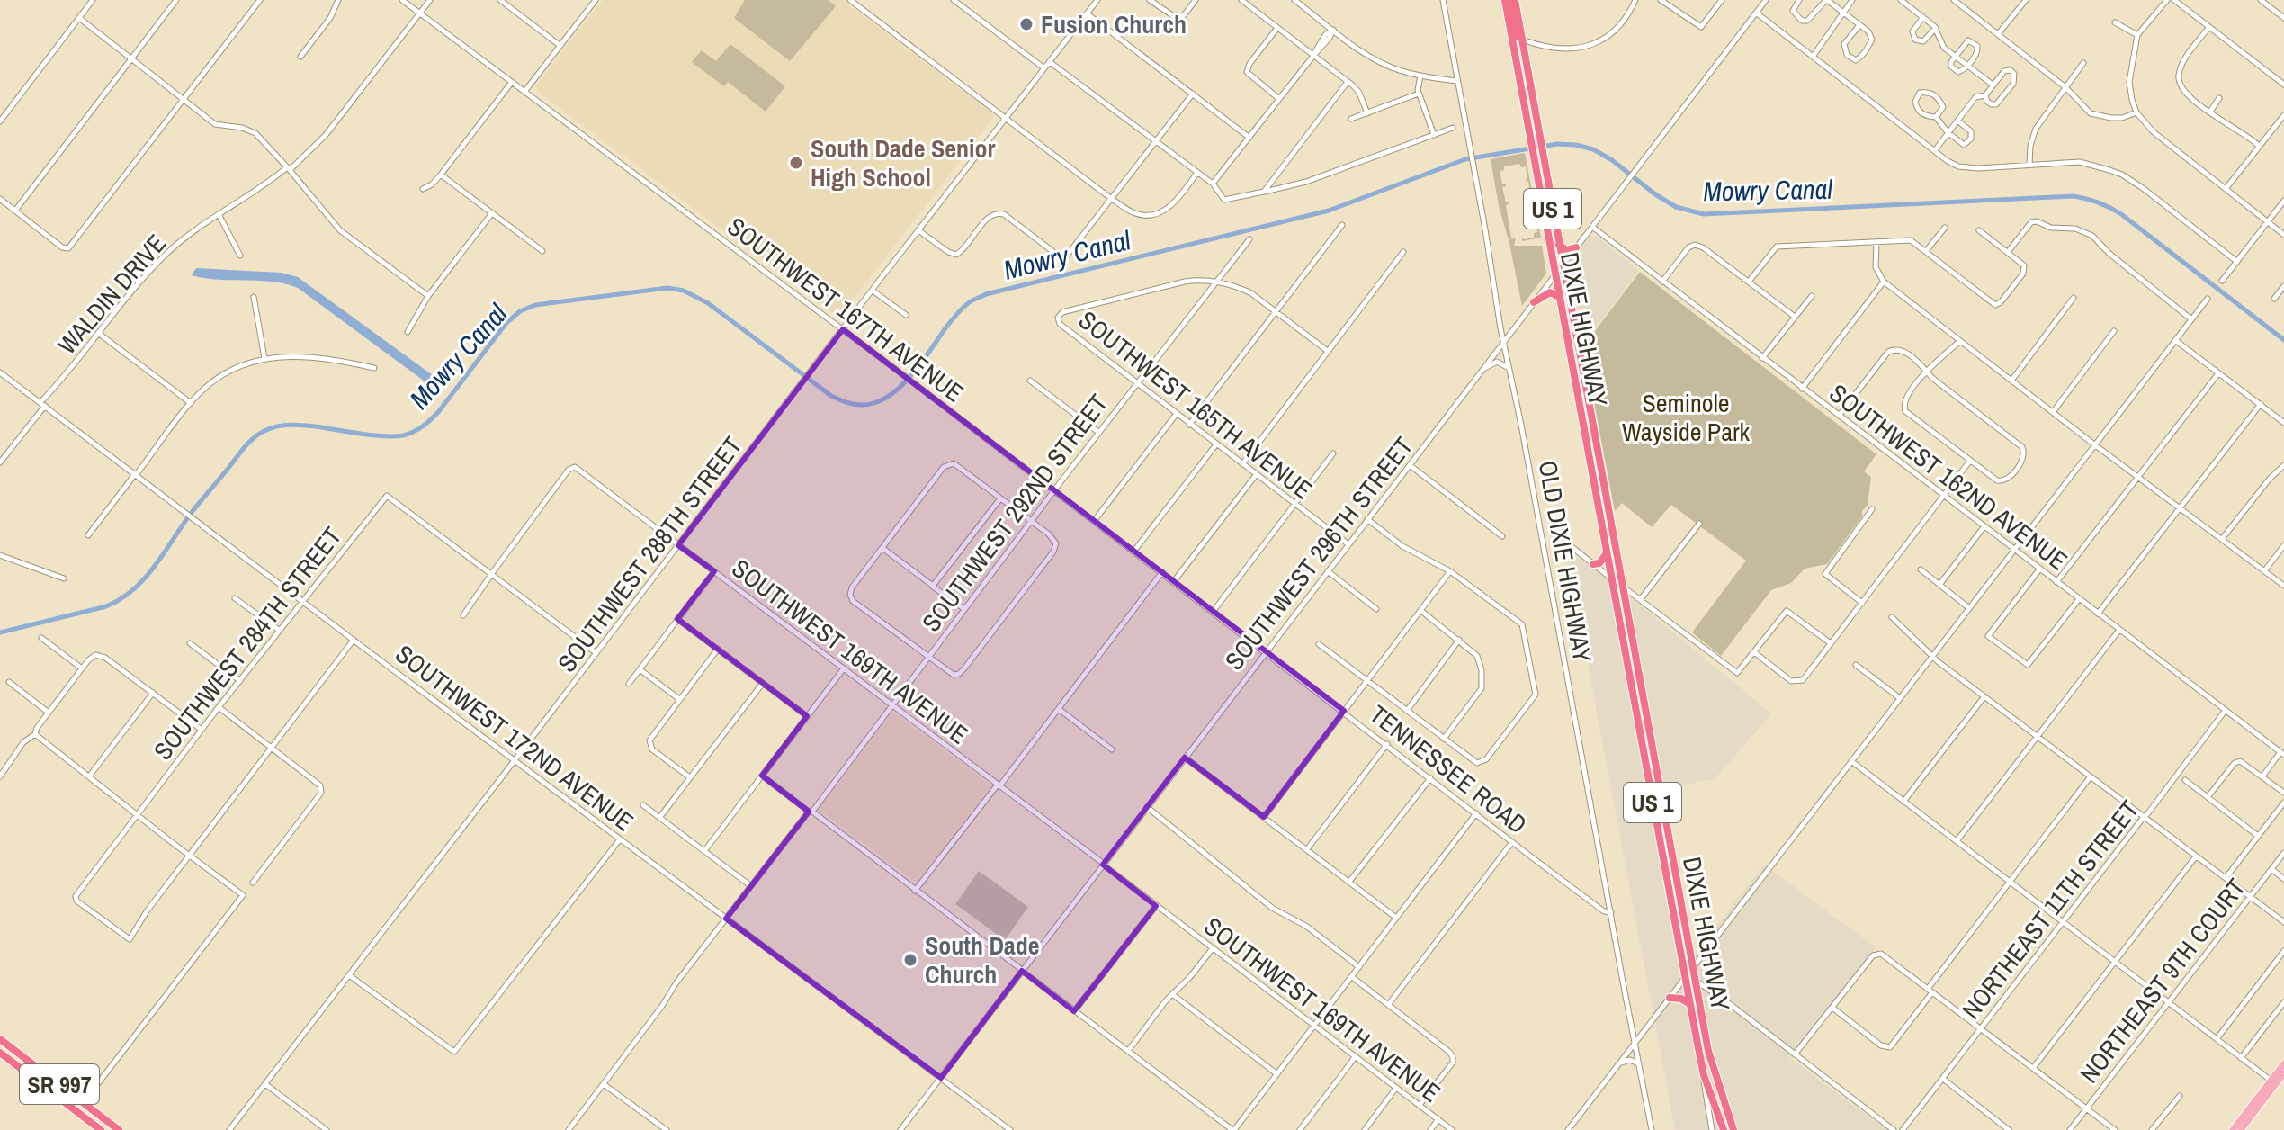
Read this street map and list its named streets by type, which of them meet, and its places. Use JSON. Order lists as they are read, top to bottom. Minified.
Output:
{"streets":{"highway":["US 1","DIXIE HIGHWAY","SR 997"],"street":["WALDIN DRIVE","SOUTHWEST 167TH AVENUE","SOUTHWEST 165TH AVENUE","SOUTHWEST 162ND AVENUE","SOUTHWEST 292ND STREET","SOUTHWEST 296TH STREET","SOUTHWEST 288TH STREET","OLD DIXIE HIGHWAY","SOUTHWEST 284TH STREET","SOUTHWEST 169TH AVENUE","SOUTHWEST 172ND AVENUE","TENNESSEE ROAD","NORTHEAST 11TH STREET","NORTHEAST 9TH COURT"]},"crossings":[["US 1","DIXIE HIGHWAY"],["WALDIN DRIVE","SOUTHWEST 167TH AVENUE"],["WALDIN DRIVE","SOUTHWEST 172ND AVENUE"],["SOUTHWEST 167TH AVENUE","SOUTHWEST 292ND STREET"],["SOUTHWEST 167TH AVENUE","SOUTHWEST 296TH STREET"],["SOUTHWEST 167TH AVENUE","SOUTHWEST 288TH STREET"],["SOUTHWEST 167TH AVENUE","TENNESSEE ROAD"],["DIXIE HIGHWAY","SOUTHWEST 296TH STREET"],["SOUTHWEST 165TH AVENUE","SOUTHWEST 292ND STREET"],["SOUTHWEST 165TH AVENUE","SOUTHWEST 296TH STREET"],["SOUTHWEST 162ND AVENUE","SOUTHWEST 296TH STREET"],["SOUTHWEST 162ND AVENUE","NORTHEAST 11TH STREET"],["SOUTHWEST 292ND STREET","SOUTHWEST 169TH AVENUE"],["SOUTHWEST 292ND STREET","SOUTHWEST 172ND AVENUE"],["SOUTHWEST 296TH STREET","OLD DIXIE HIGHWAY"],["SOUTHWEST 296TH STREET","SOUTHWEST 169TH AVENUE"],["SOUTHWEST 296TH STREET","SOUTHWEST 172ND AVENUE"],["SOUTHWEST 296TH STREET","TENNESSEE ROAD"],["SOUTHWEST 288TH STREET","SOUTHWEST 169TH AVENUE"],["SOUTHWEST 288TH STREET","SOUTHWEST 172ND AVENUE"],["OLD DIXIE HIGHWAY","TENNESSEE ROAD"],["SOUTHWEST 284TH STREET","SOUTHWEST 169TH AVENUE"],["SOUTHWEST 284TH STREET","SOUTHWEST 172ND AVENUE"]],"water":["Mowry Canal"],"parks":["Seminole Wayside Park"],"places":["Fusion Church","South Dade Senior High School","South Dade Church"]}
